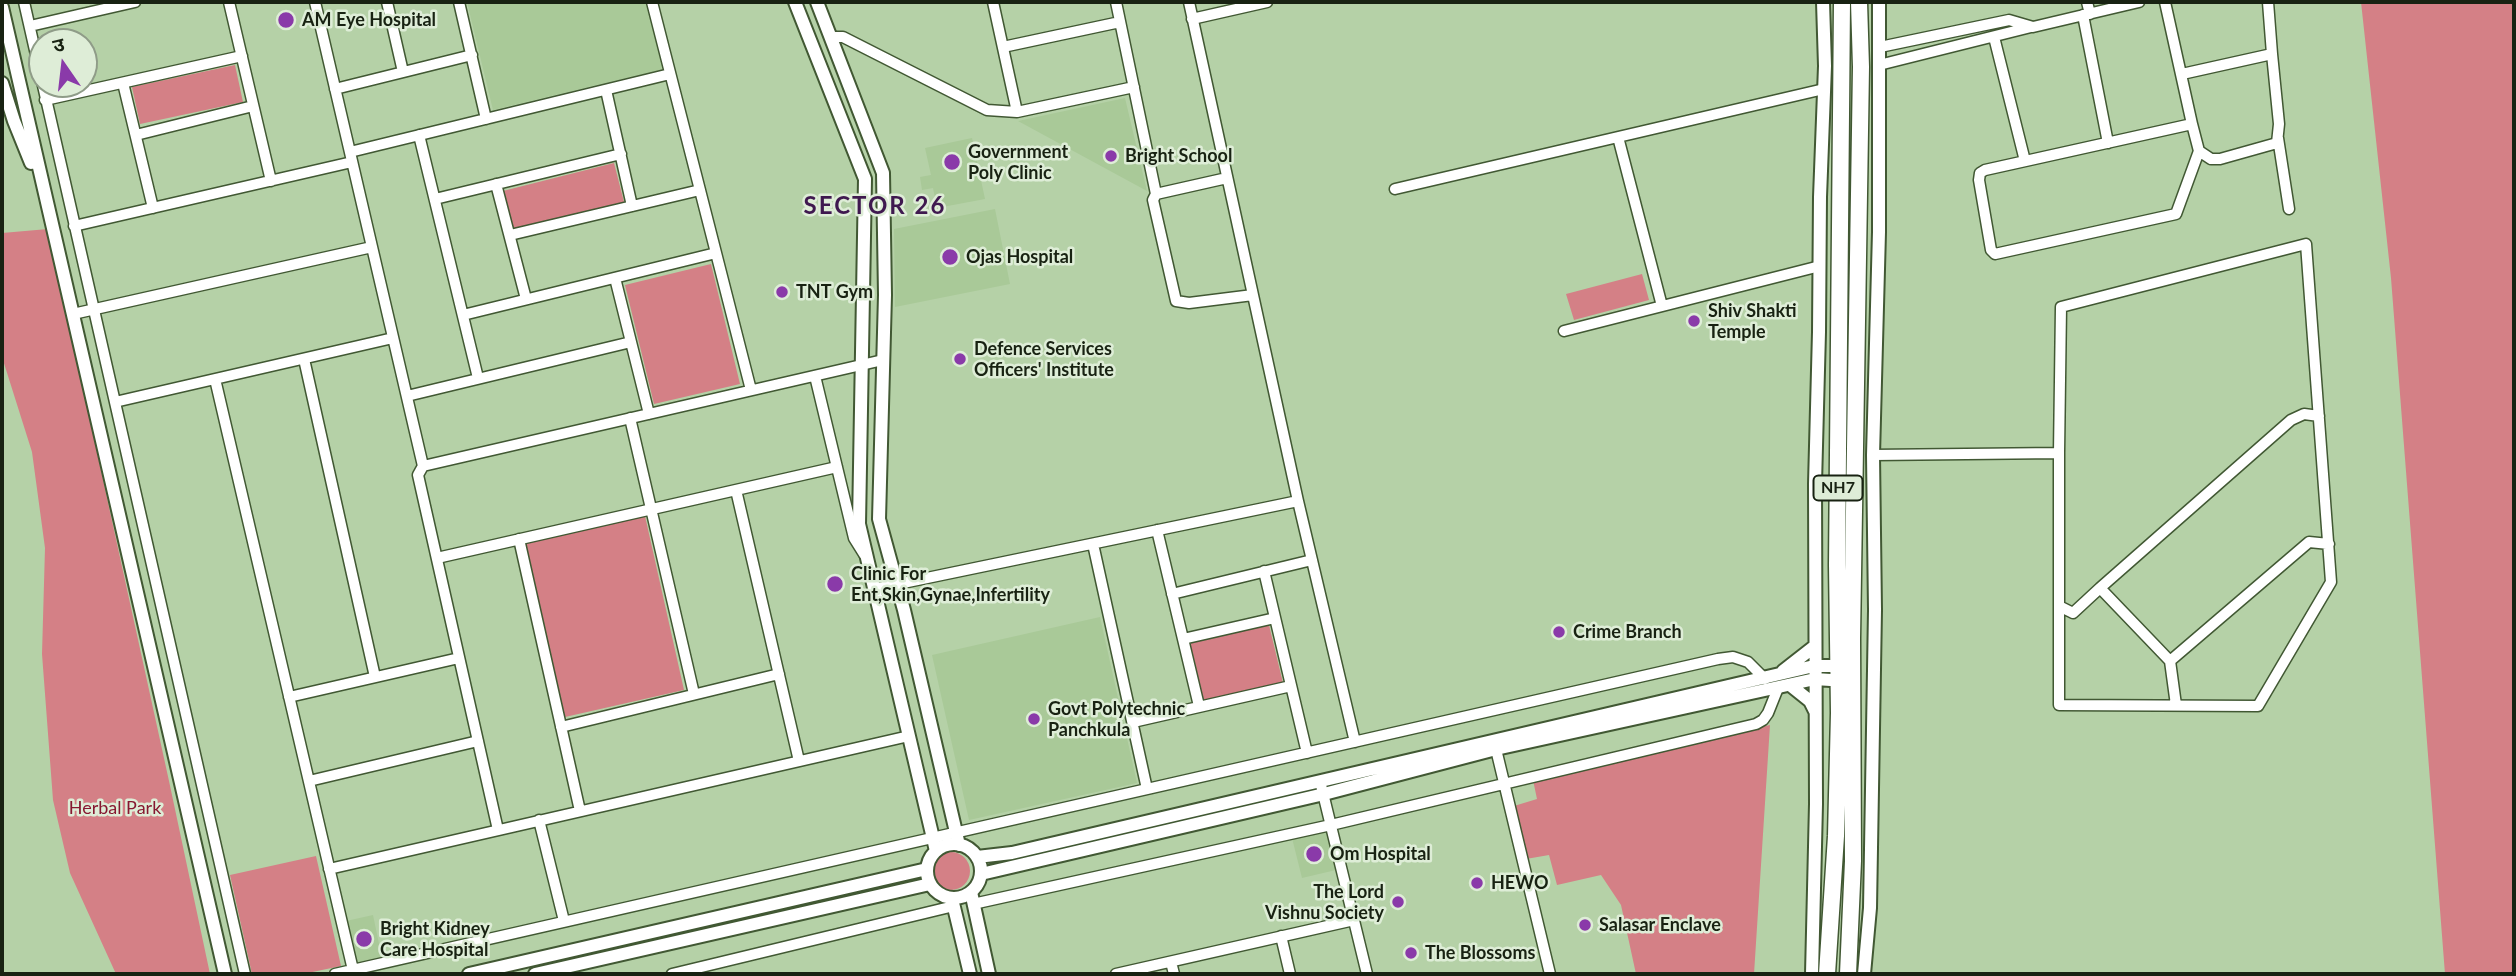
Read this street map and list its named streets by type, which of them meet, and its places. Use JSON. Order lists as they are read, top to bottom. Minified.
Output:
{"streets":{"highway":["NH7"]},"districts":["SECTOR 26"],"parks":["Herbal Park"],"places":["AM Eye Hospital","Bright School","Government Poly Clinic","Ojas Hospital","TNT Gym","Shiv Shakti Temple","Defence Services Officers' Institute","Clinic For Ent,Skin,Gynae,Infertility","Crime Branch","Govt Polytechnic Panchkula","Om Hospital","HEWO","The Lord Vishnu Society","Salasar Enclave","Bright Kidney Care Hospital","The Blossoms"],"north":"top"}
